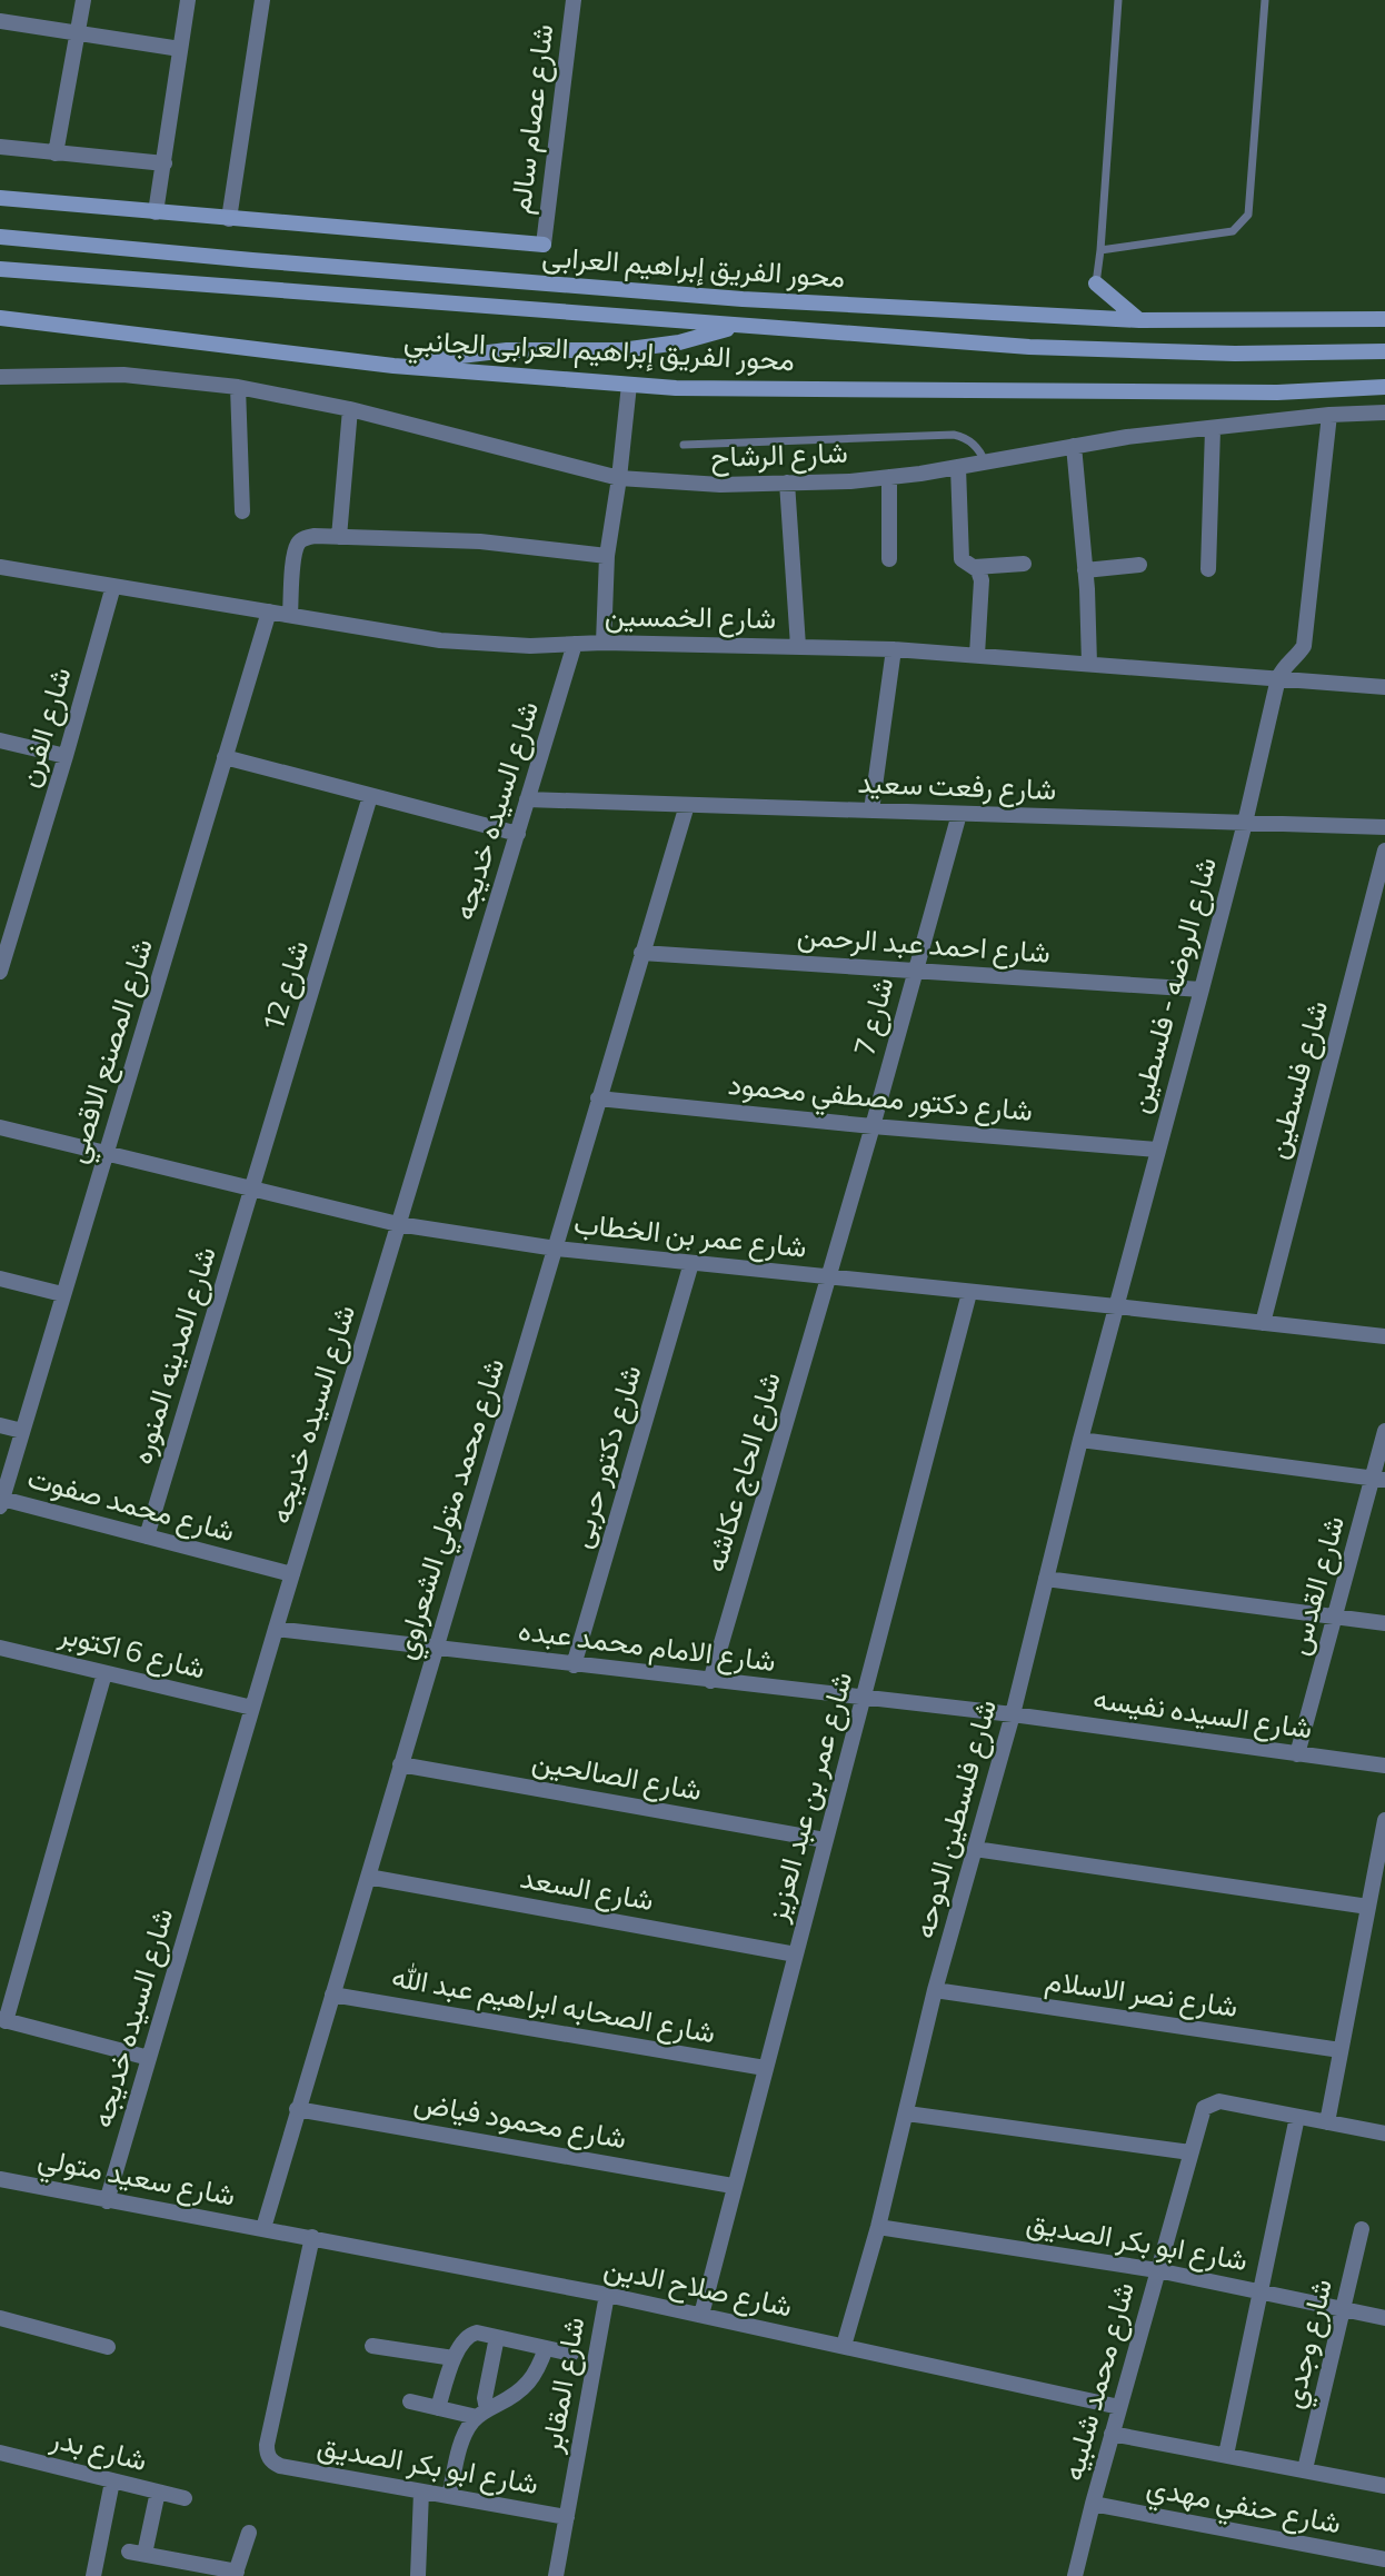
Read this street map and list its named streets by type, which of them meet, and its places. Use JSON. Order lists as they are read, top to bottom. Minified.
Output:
{"streets":{"main road":["محور الفريق إبراهيم العرابى","محور الفريق إبراهيم العرابى الجانبي"],"street":["شارع عصام سالم","شارع الرشاح","شارع الخمسين","شارع الفرن","شارع رفعت سعيد","شارع السيده خديجه","شارع احمد عبد الرحمن","شارع 12","شارع الروضه - فلسطين","شارع 7","شارع المصنع الاقصي","شارع فلسطين","شارع دكتور مصطفي محمود","شارع عمر بن الخطاب","شارع المدينه المنوره","شارع دكتور حربى","شارع الحاج عكاشه","شارع محمد صفوت","شارع محمد متولي الشعراوي","شارع القدس","شارع الامام محمد عبده","شارع 6 اكتوبر","شارع السيده نفيسه","شارع الصالحين","شارع عمر بن عبد العزيز","شارع فلسطين الدوحه","شارع السعد","شارع نصر الاسلام","شارع الصحابه ابراهيم عبد الله","شارع محمود فياض","شارع سعيد متولي","شارع ابو بكر الصديق","شارع صلاح الدين","شارع وجدي","شارع محمد شلبيه","شارع المقابر","شارع بدر","شارع حنفي مهدي"]},"crossings":[["شارع الخمسين","شارع الفرن"],["شارع الخمسين","شارع السيده خديجه"],["شارع الخمسين","شارع الروضه - فلسطين"],["شارع الخمسين","شارع المصنع الاقصي"],["شارع رفعت سعيد","شارع السيده خديجه"],["شارع رفعت سعيد","شارع الروضه - فلسطين"],["شارع رفعت سعيد","شارع 7"],["شارع رفعت سعيد","شارع محمد متولي الشعراوي"],["شارع السيده خديجه","شارع عمر بن الخطاب"],["شارع السيده خديجه","شارع محمد صفوت"],["شارع السيده خديجه","شارع الامام محمد عبده"],["شارع السيده خديجه","شارع 6 اكتوبر"],["شارع السيده خديجه","شارع سعيد متولي"],["شارع احمد عبد الرحمن","شارع الروضه - فلسطين"],["شارع احمد عبد الرحمن","شارع 7"],["شارع احمد عبد الرحمن","شارع محمد متولي الشعراوي"],["شارع 12","شارع عمر بن الخطاب"],["شارع 12","شارع المدينه المنوره"],["شارع الروضه - فلسطين","شارع دكتور مصطفي محمود"],["شارع الروضه - فلسطين","شارع عمر بن الخطاب"],["شارع الروضه - فلسطين","شارع فلسطين الدوحه"],["شارع 7","شارع دكتور مصطفي محمود"],["شارع 7","شارع عمر بن الخطاب"],["شارع 7","شارع الحاج عكاشه"],["شارع المصنع الاقصي","شارع عمر بن الخطاب"],["شارع المصنع الاقصي","شارع محمد صفوت"],["شارع فلسطين","شارع عمر بن الخطاب"],["شارع دكتور مصطفي محمود","شارع محمد متولي الشعراوي"],["شارع عمر بن الخطاب","شارع المدينه المنوره"],["شارع عمر بن الخطاب","شارع دكتور حربى"],["شارع عمر بن الخطاب","شارع الحاج عكاشه"],["شارع عمر بن الخطاب","شارع محمد متولي الشعراوي"],["شارع عمر بن الخطاب","شارع عمر بن عبد العزيز"],["شارع عمر بن الخطاب","شارع فلسطين الدوحه"],["شارع المدينه المنوره","شارع محمد صفوت"],["شارع دكتور حربى","شارع الامام محمد عبده"],["شارع الحاج عكاشه","شارع الامام محمد عبده"],["شارع محمد متولي الشعراوي","شارع الامام محمد عبده"],["شارع محمد متولي الشعراوي","شارع الصالحين"],["شارع محمد متولي الشعراوي","شارع السعد"],["شارع محمد متولي الشعراوي","شارع الصحابه ابراهيم عبد الله"],["شارع محمد متولي الشعراوي","شارع محمود فياض"],["شارع محمد متولي الشعراوي","شارع سعيد متولي"],["شارع محمد متولي الشعراوي","شارع صلاح الدين"],["شارع القدس","شارع السيده نفيسه"],["شارع الامام محمد عبده","شارع السيده نفيسه"],["شارع الامام محمد عبده","شارع عمر بن عبد العزيز"],["شارع الامام محمد عبده","شارع فلسطين الدوحه"],["شارع السيده نفيسه","شارع فلسطين الدوحه"],["شارع الصالحين","شارع عمر بن عبد العزيز"],["شارع عمر بن عبد العزيز","شارع السعد"],["شارع عمر بن عبد العزيز","شارع الصحابه ابراهيم عبد الله"],["شارع عمر بن عبد العزيز","شارع محمود فياض"],["شارع عمر بن عبد العزيز","شارع صلاح الدين"],["شارع فلسطين الدوحه","شارع نصر الاسلام"],["شارع فلسطين الدوحه","شارع ابو بكر الصديق"],["شارع فلسطين الدوحه","شارع صلاح الدين"],["شارع سعيد متولي","شارع صلاح الدين"],["شارع ابو بكر الصديق","شارع صلاح الدين"],["شارع ابو بكر الصديق","شارع وجدي"],["شارع ابو بكر الصديق","شارع محمد شلبيه"],["شارع ابو بكر الصديق","شارع المقابر"],["شارع صلاح الدين","شارع محمد شلبيه"],["شارع صلاح الدين","شارع المقابر"],["شارع محمد شلبيه","شارع حنفي مهدي"]]}
